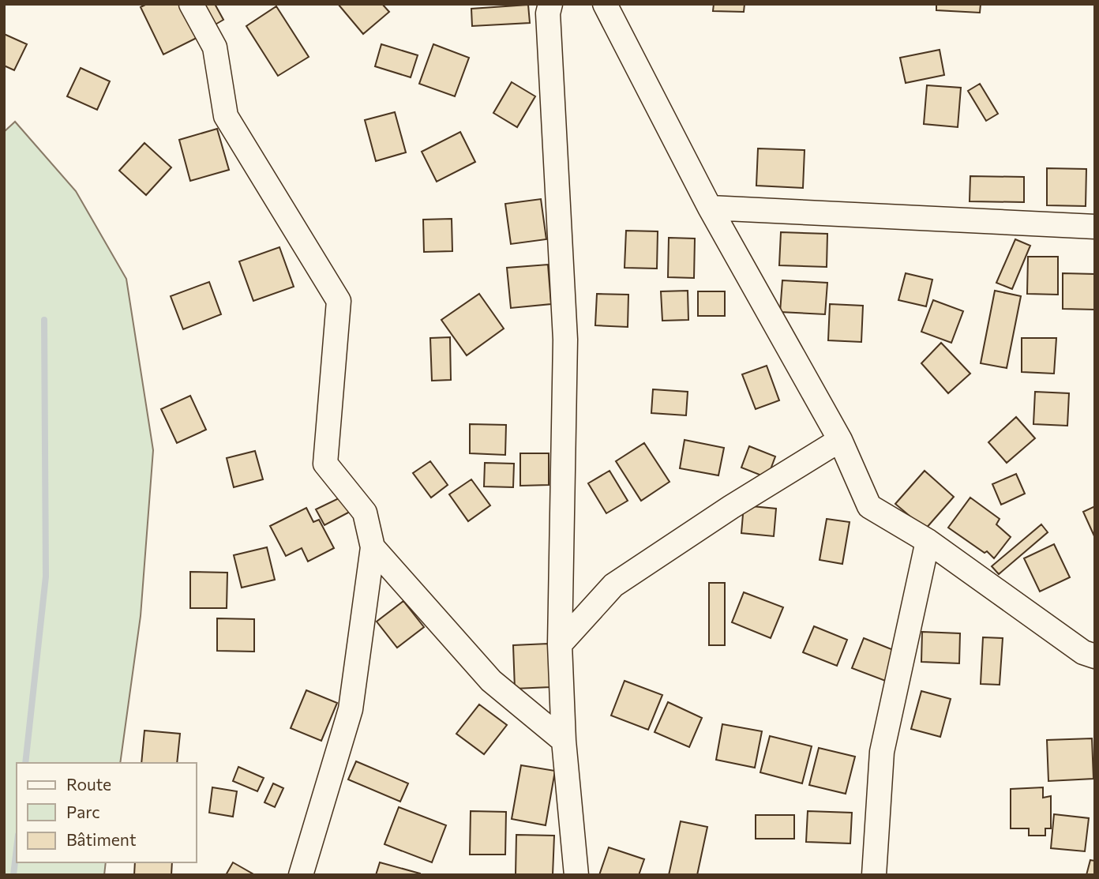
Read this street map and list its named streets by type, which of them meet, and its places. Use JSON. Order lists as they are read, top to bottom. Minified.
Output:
{"legend":["Route","Parc","Bâtiment"]}
